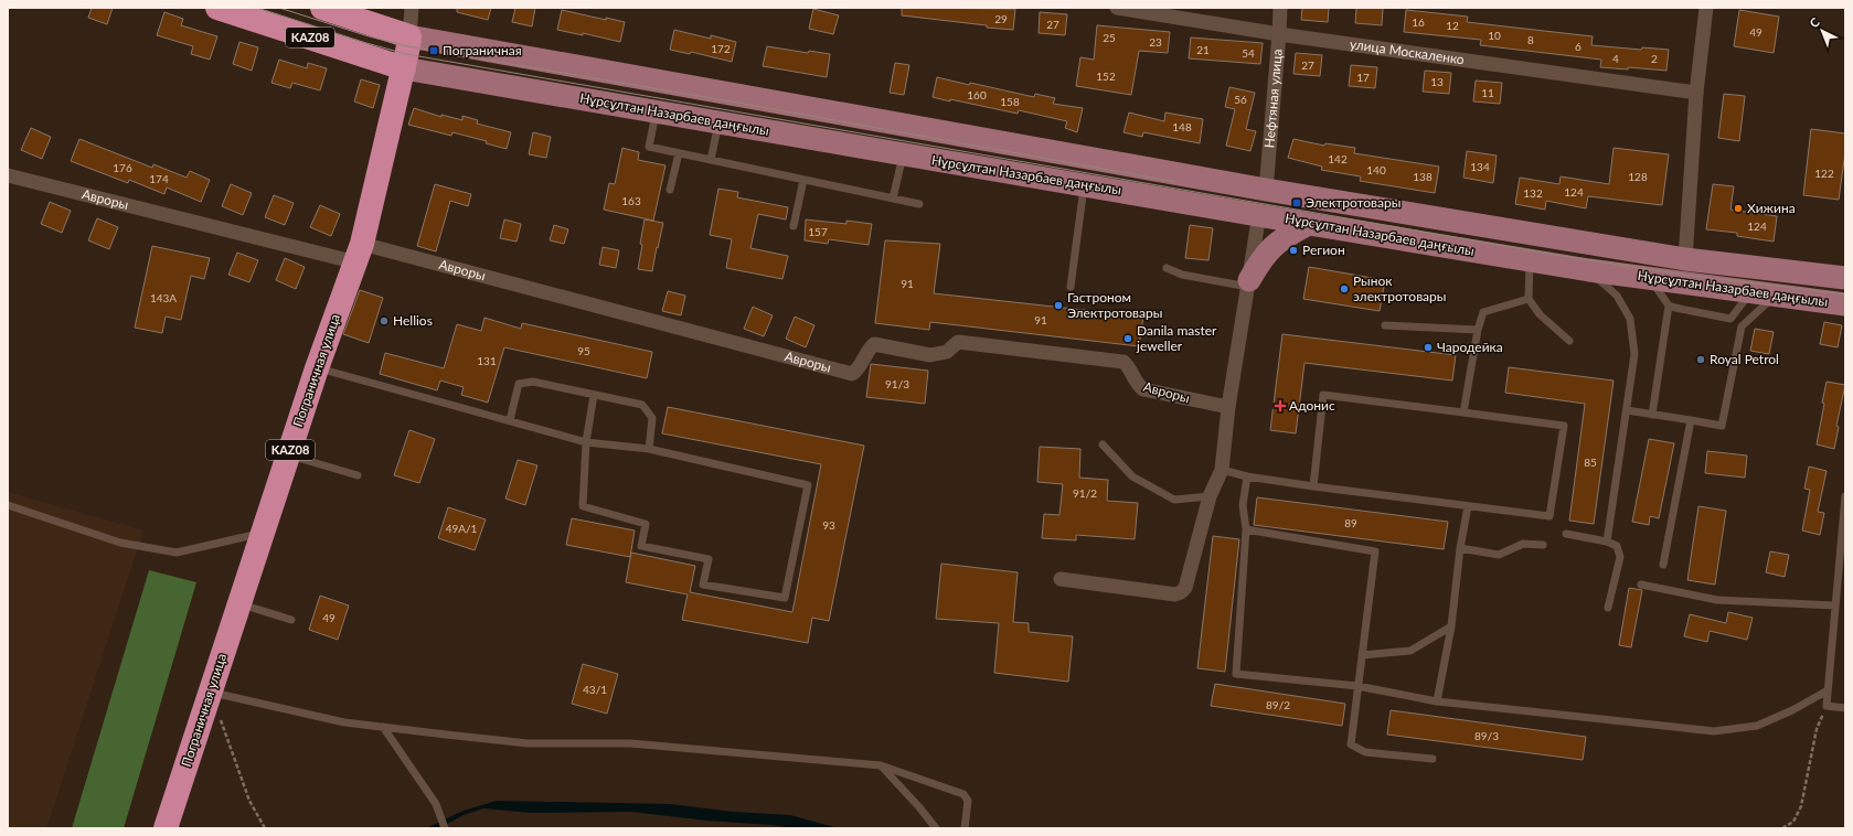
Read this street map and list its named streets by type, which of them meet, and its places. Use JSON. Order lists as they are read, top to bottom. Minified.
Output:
{"streets":{"highway":["KAZ08","Нұрсұлтан Назарбаев даңғылы","Пограничная улица"],"street":["улица Москаленко","Нефтяная улица","Авроры"]},"crossings":[["улица Москаленко","Нефтяная улица"],["Нефтяная улица","Нұрсұлтан Назарбаев даңғылы"],["Нұрсұлтан Назарбаев даңғылы","Пограничная улица"],["Авроры","Пограничная улица"]],"places":{"transit":["Пограничная","Электротовары"],"other":["Хижина","Регион","Рынок электротовары","Гастроном Электротовары","Hellios","Danila master jeweller","Чародейка","Royal Petrol"],"health":["Адонис"]},"house_numbers":["29","16","27","12","49","10","25","8","23","6","172","21","54","4","2","27","152","17","13","11","160","56","158","148","142","134","176","140","122","138","128","174","124","132","163","124","157","91","143А","91","95","131","91/3","85","91/2","89","93","49А/1","49","43/1","89/2","89/3"],"north":"top left"}
